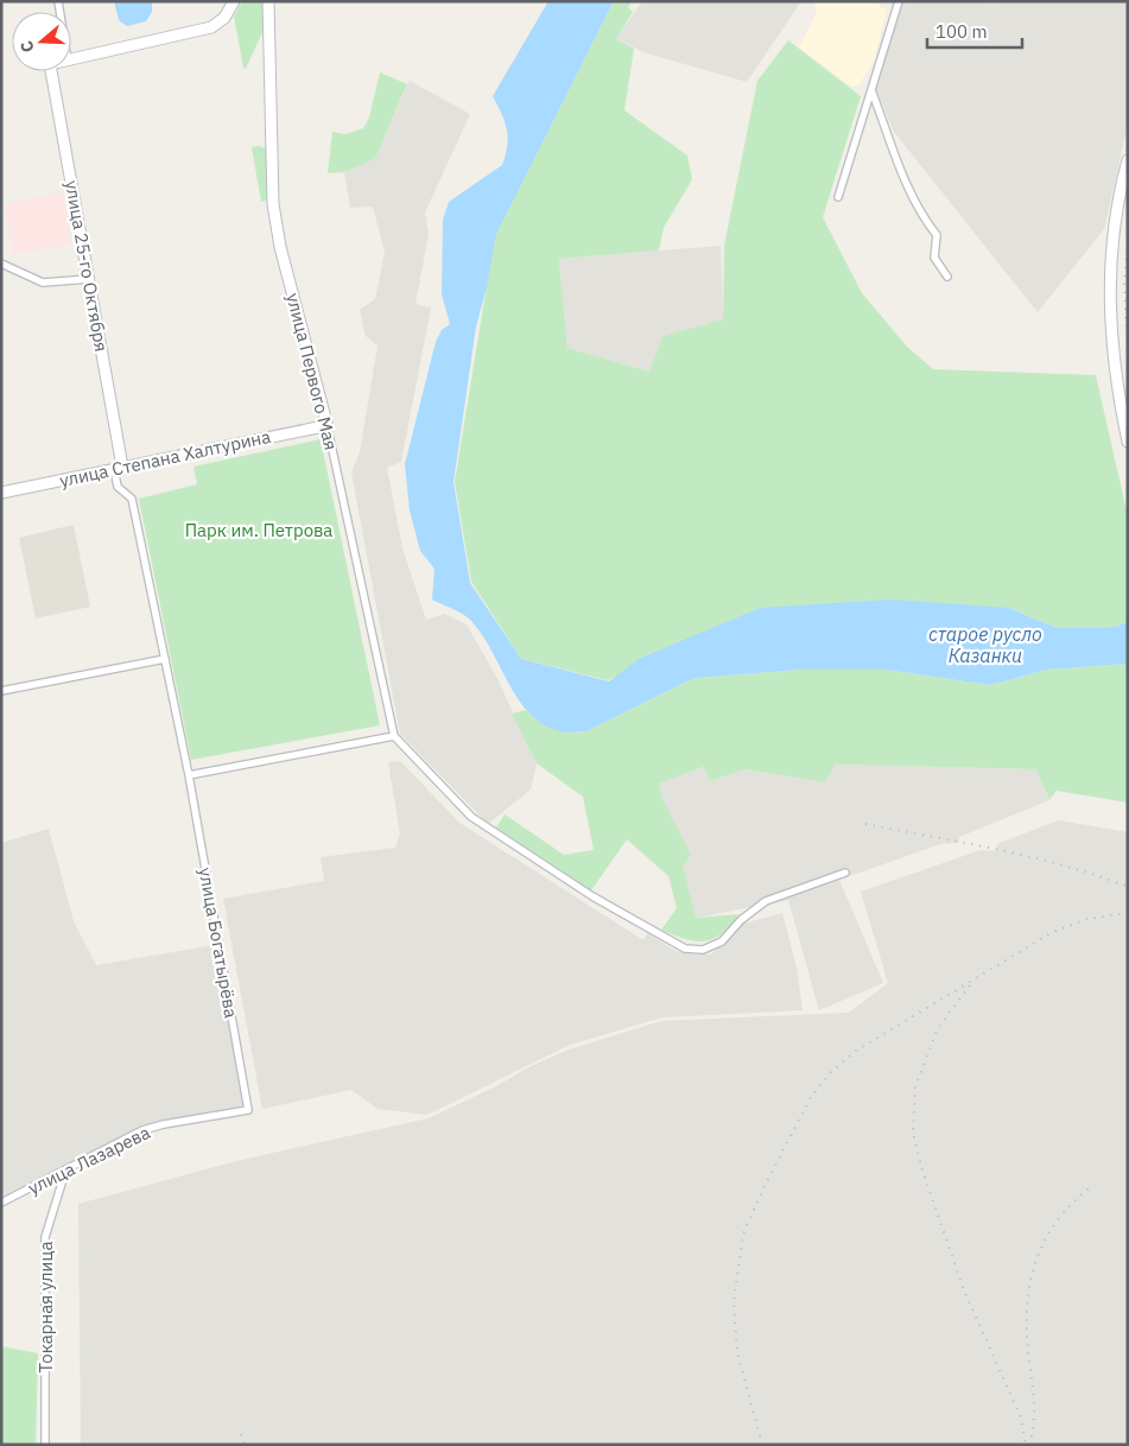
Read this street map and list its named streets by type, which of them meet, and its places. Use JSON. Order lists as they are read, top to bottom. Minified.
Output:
{"streets":{"street":["улица 25-го Октября","улица Первого Мая","улица Степана Халтурина","улица Богатырёва","улица Лазарева","Токарная улица"]},"crossings":[["улица 25-го Октября","улица Степана Халтурина"],["улица 25-го Октября","улица Богатырёва"],["улица Первого Мая","улица Степана Халтурина"],["улица Степана Халтурина","улица Богатырёва"],["улица Богатырёва","улица Лазарева"],["улица Лазарева","Токарная улица"]],"water":["старое русло Казанки"],"parks":["Парк им. Петрова"],"scale_bar":"100 m","north":"left"}
